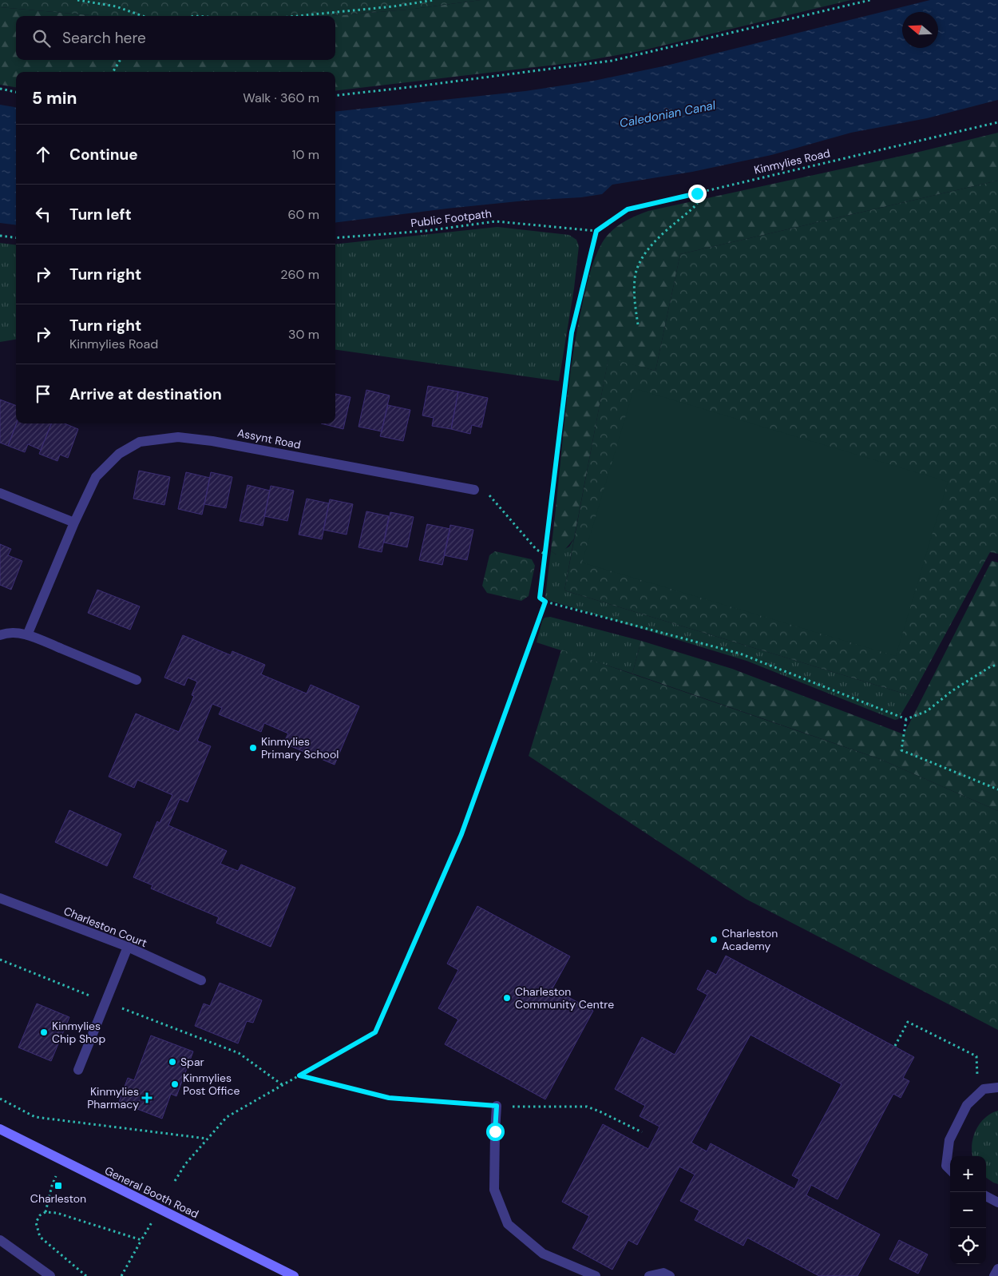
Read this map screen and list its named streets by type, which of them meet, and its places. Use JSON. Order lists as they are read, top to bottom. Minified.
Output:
{"streets":{"street":["Assynt Road","Charleston Court","General Booth Road"],"path":["Kinmylies Road","Public Footpath"]},"crossings":[["Kinmylies Road","Public Footpath"]],"water":["Caledonian Canal"],"places":{"other":["Kinmylies Primary School","Charleston Academy","Charleston Community Centre","Kinmylies Chip Shop","Spar","Kinmylies Post Office"],"health":["Kinmylies Pharmacy"],"transit":["Charleston"]},"north":"left","page":{"search":"Search here","heading":["5 min","Walk · 360 m"],"list":[["Continue","10 m"],["Turn left","60 m"],["Turn right","260 m"],["Turn right","Kinmylies Road","30 m"],"Arrive at destination"],"map_buttons":["+","−"]}}
